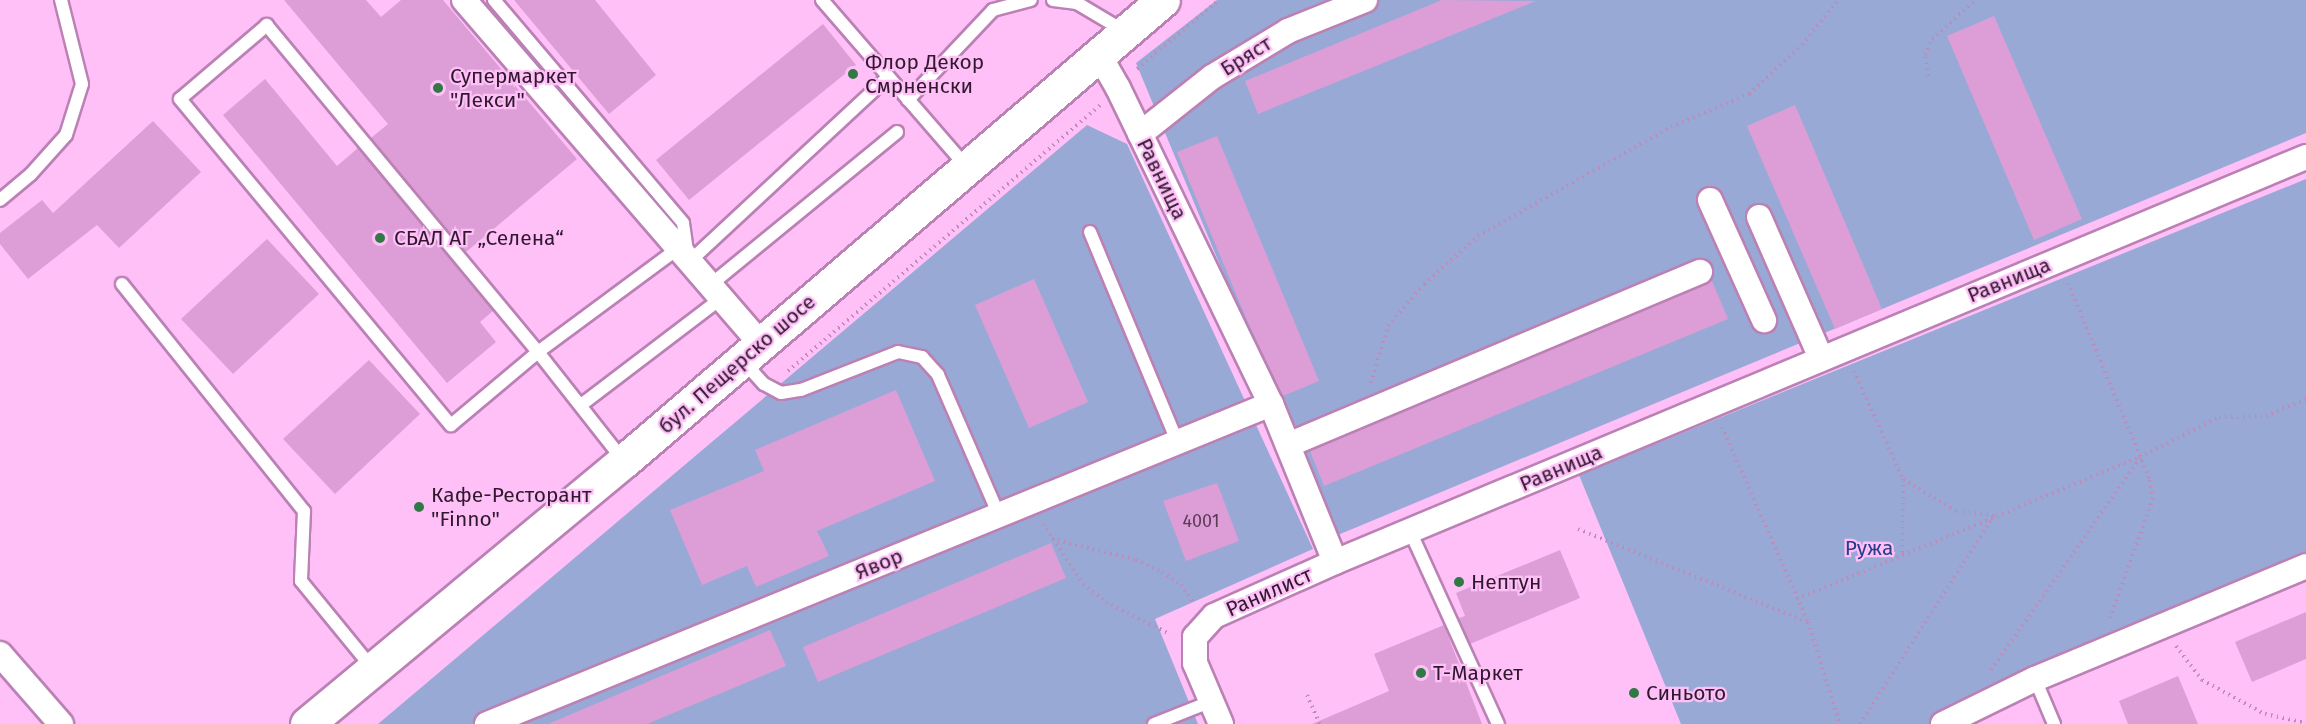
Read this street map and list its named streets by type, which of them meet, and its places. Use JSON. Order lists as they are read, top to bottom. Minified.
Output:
{"streets":{"main road":["бул. Пещерско шосе"],"street":["Бряст","Равнища","Явор","Ранилист"]},"crossings":[["Бряст","Равнища"],["Равнища","бул. Пещерско шосе"],["Равнища","Явор"],["Равнища","Ранилист"]],"parks":["Ружа"],"places":["Флор Декор Смрненски","Супермаркет \"Лекси\"","СБАЛ АГ „Селена“","Кафе-Ресторант \"Finno\"","Нептун","Т-Маркет","Синьото"],"house_numbers":["4001"]}
